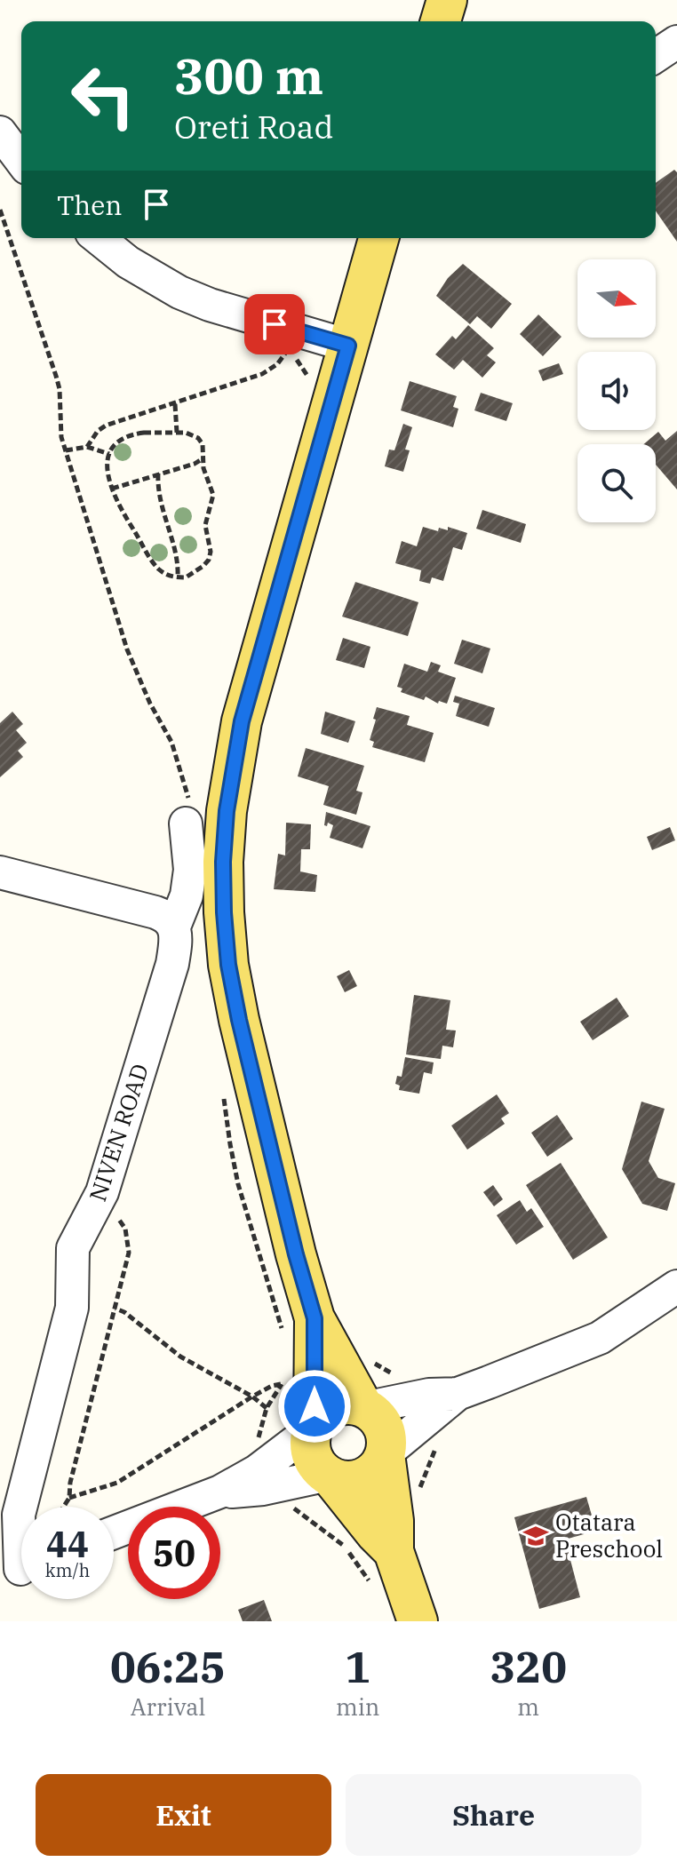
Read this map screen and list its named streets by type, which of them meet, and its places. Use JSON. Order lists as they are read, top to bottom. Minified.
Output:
{"streets":{"street":["NIVEN ROAD"]},"places":{"school or university":["Otatara Preschool"]},"north":"right","page":{"turn":["300 m","Oreti Road"],"then":"Then","speed":"44 km/h","limit":"50","eta":["06:25","Arrival","1","min","320","m"],"buttons":["Exit","Share"]}}
